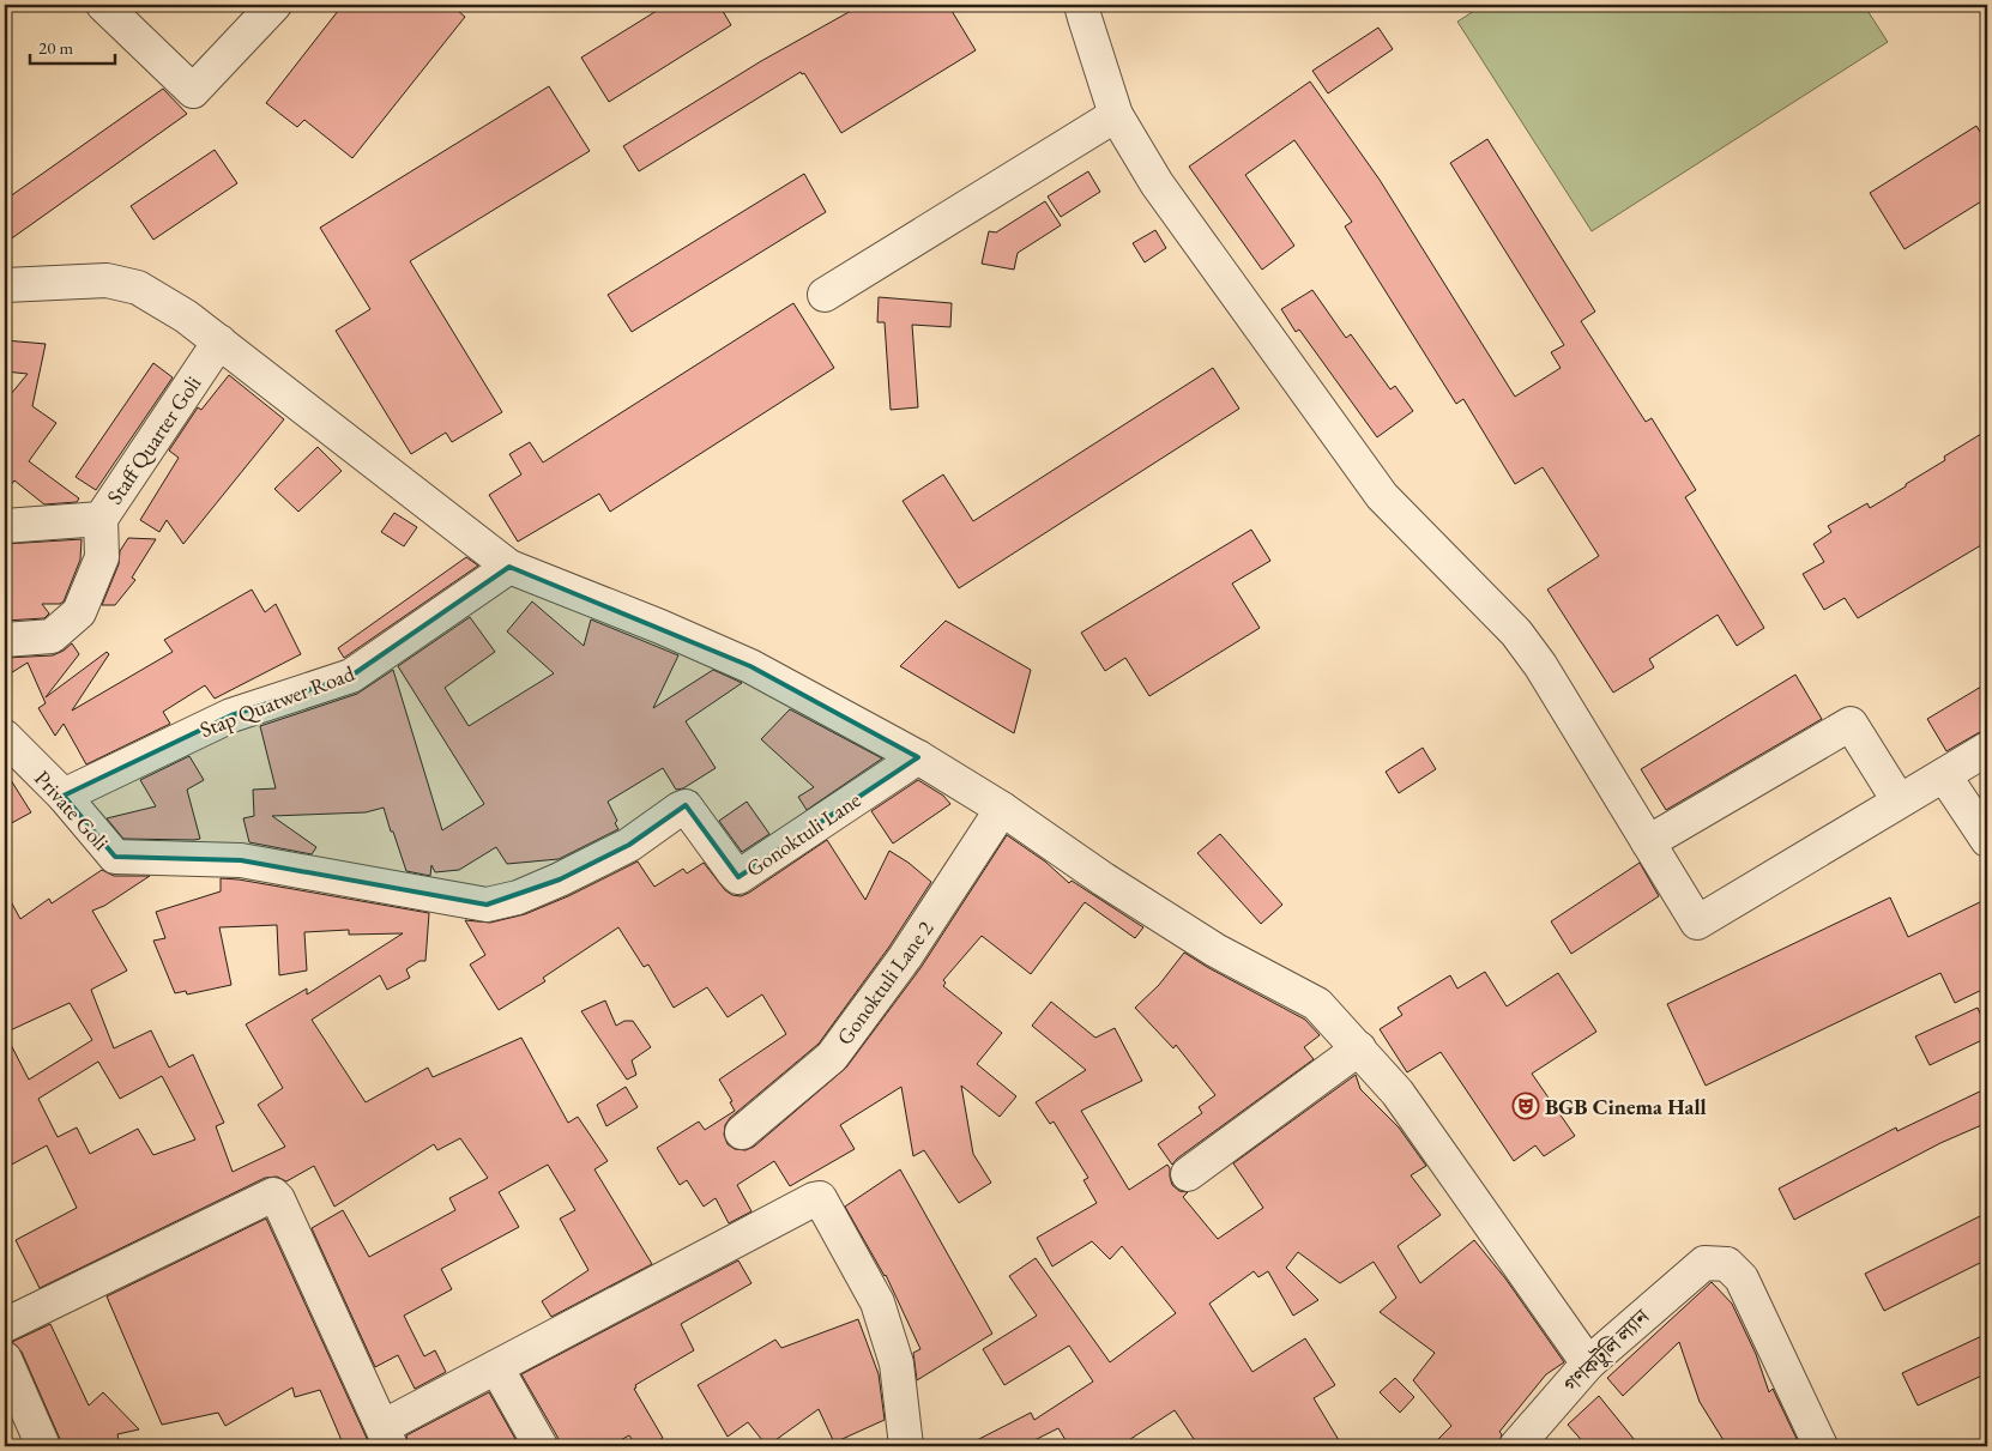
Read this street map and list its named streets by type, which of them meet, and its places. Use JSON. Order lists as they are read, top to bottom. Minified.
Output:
{"streets":{"street":["Staff Quarter Goli","Stap Quatwer Road","Private Goli","Gonoktuli Lane","Gonoktuli Lane 2","গণকটুলি ল্যান"]},"crossings":[["Stap Quatwer Road","Private Goli"],["Private Goli","Gonoktuli Lane"]],"places":{"theatre":["BGB Cinema Hall"]},"scale_bar":"20 m"}
